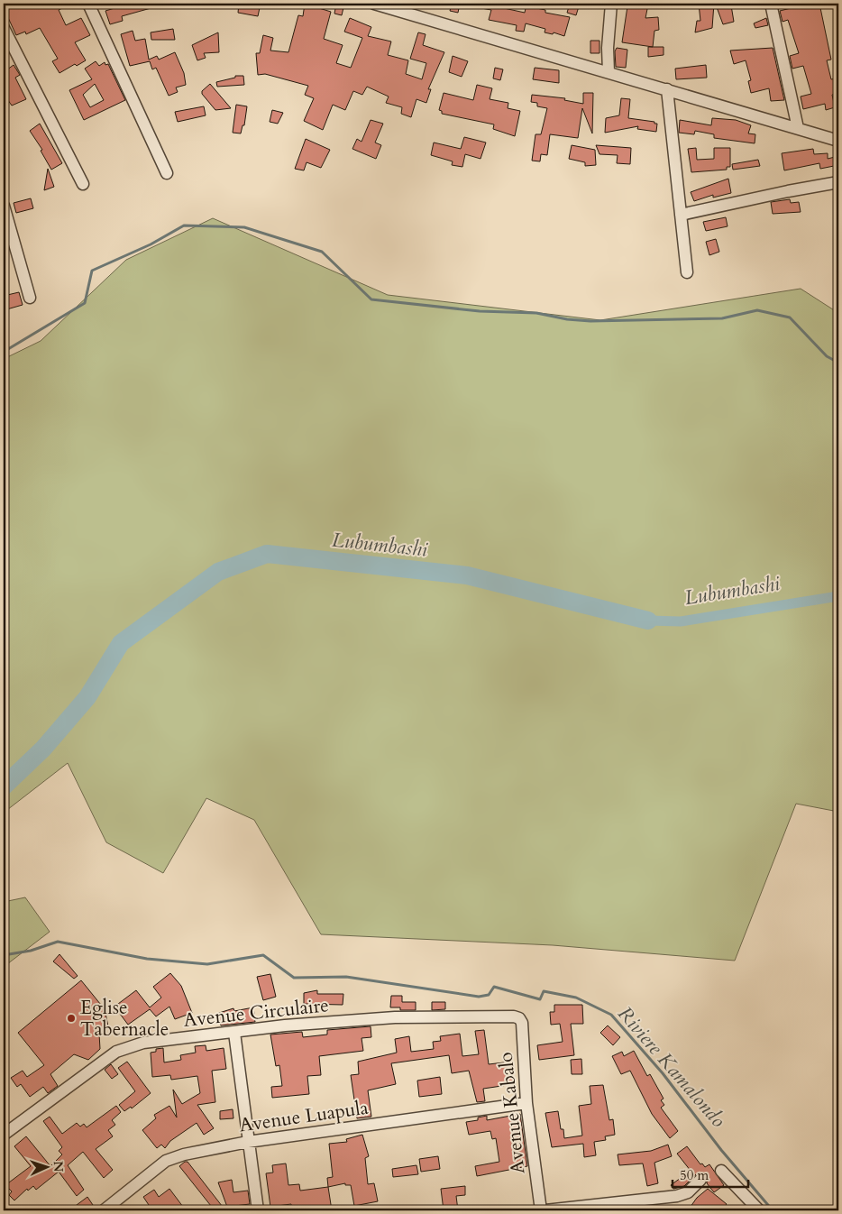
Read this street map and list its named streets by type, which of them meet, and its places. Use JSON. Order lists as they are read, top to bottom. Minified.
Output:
{"streets":{"street":["Avenue Circulaire","Avenue Kabalo","Avenue Luapula"]},"crossings":[["Avenue Circulaire","Avenue Kabalo"],["Avenue Kabalo","Avenue Luapula"]],"water":["Lubumbashi","Riviere Kamalondo"],"places":["Eglise Tabernacle"],"scale_bar":"50 m","north":"right"}
